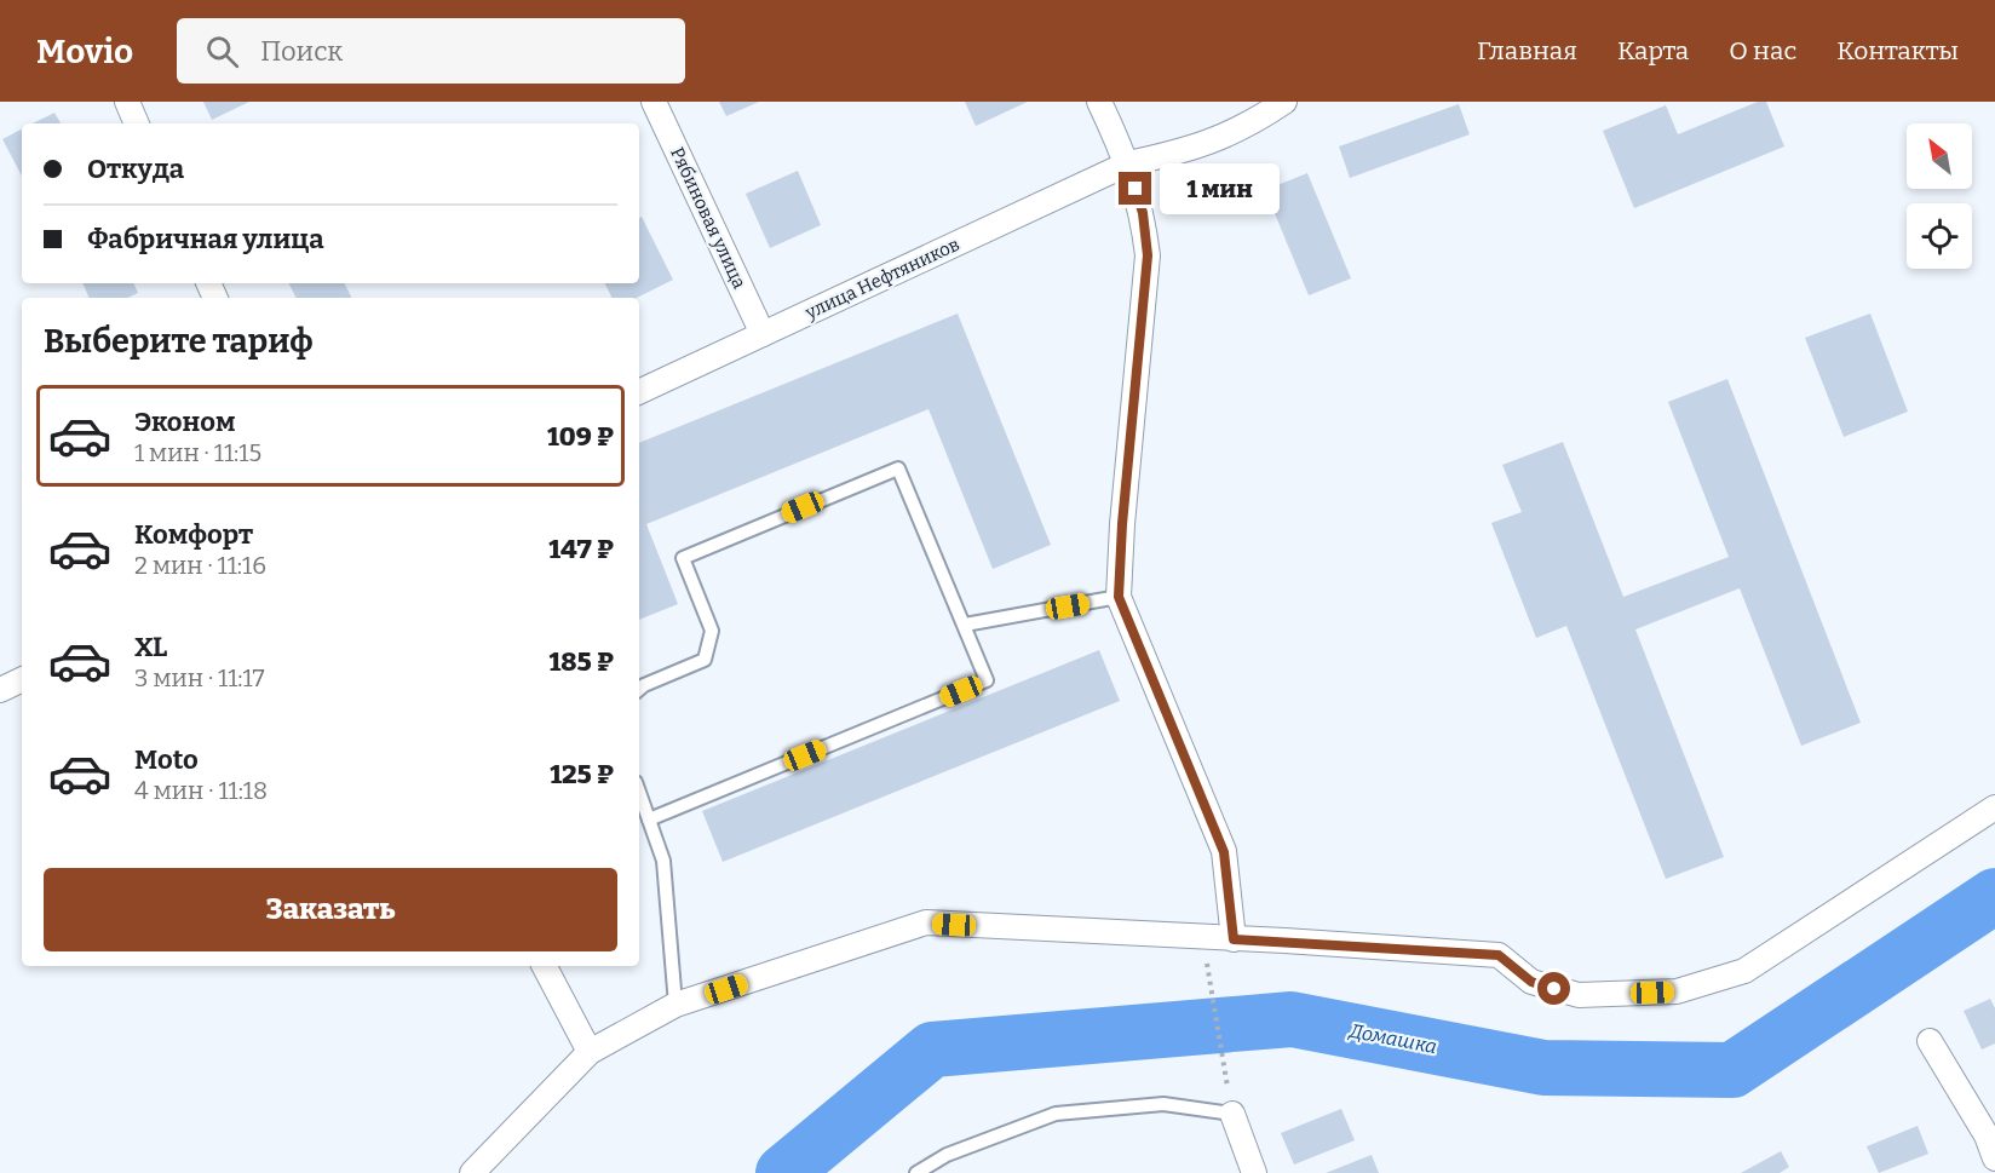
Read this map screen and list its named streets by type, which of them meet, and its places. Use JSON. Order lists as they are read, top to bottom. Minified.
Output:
{"streets":{"street":["Рябиновая улица","улица Нефтяников"]},"crossings":[["Рябиновая улица","улица Нефтяников"]],"water":["Домашка"],"north":"top left","page":{"header":"Movio","search":"Поиск","nav":["Главная","Карта","О нас","Контакты"],"banner":["Откуда","Фабричная улица"],"bubble":"1 мин","heading":"Выберите тариф","list":[{"name":"Эконом","note":"1 мин · 11:15","value":"109 ₽"},{"name":"Комфорт","note":"2 мин · 11:16","value":"147 ₽"},{"name":"XL","note":"3 мин · 11:17","value":"185 ₽"},{"name":"Moto","note":"4 мин · 11:18","value":"125 ₽"}],"buttons":"Заказать"}}
